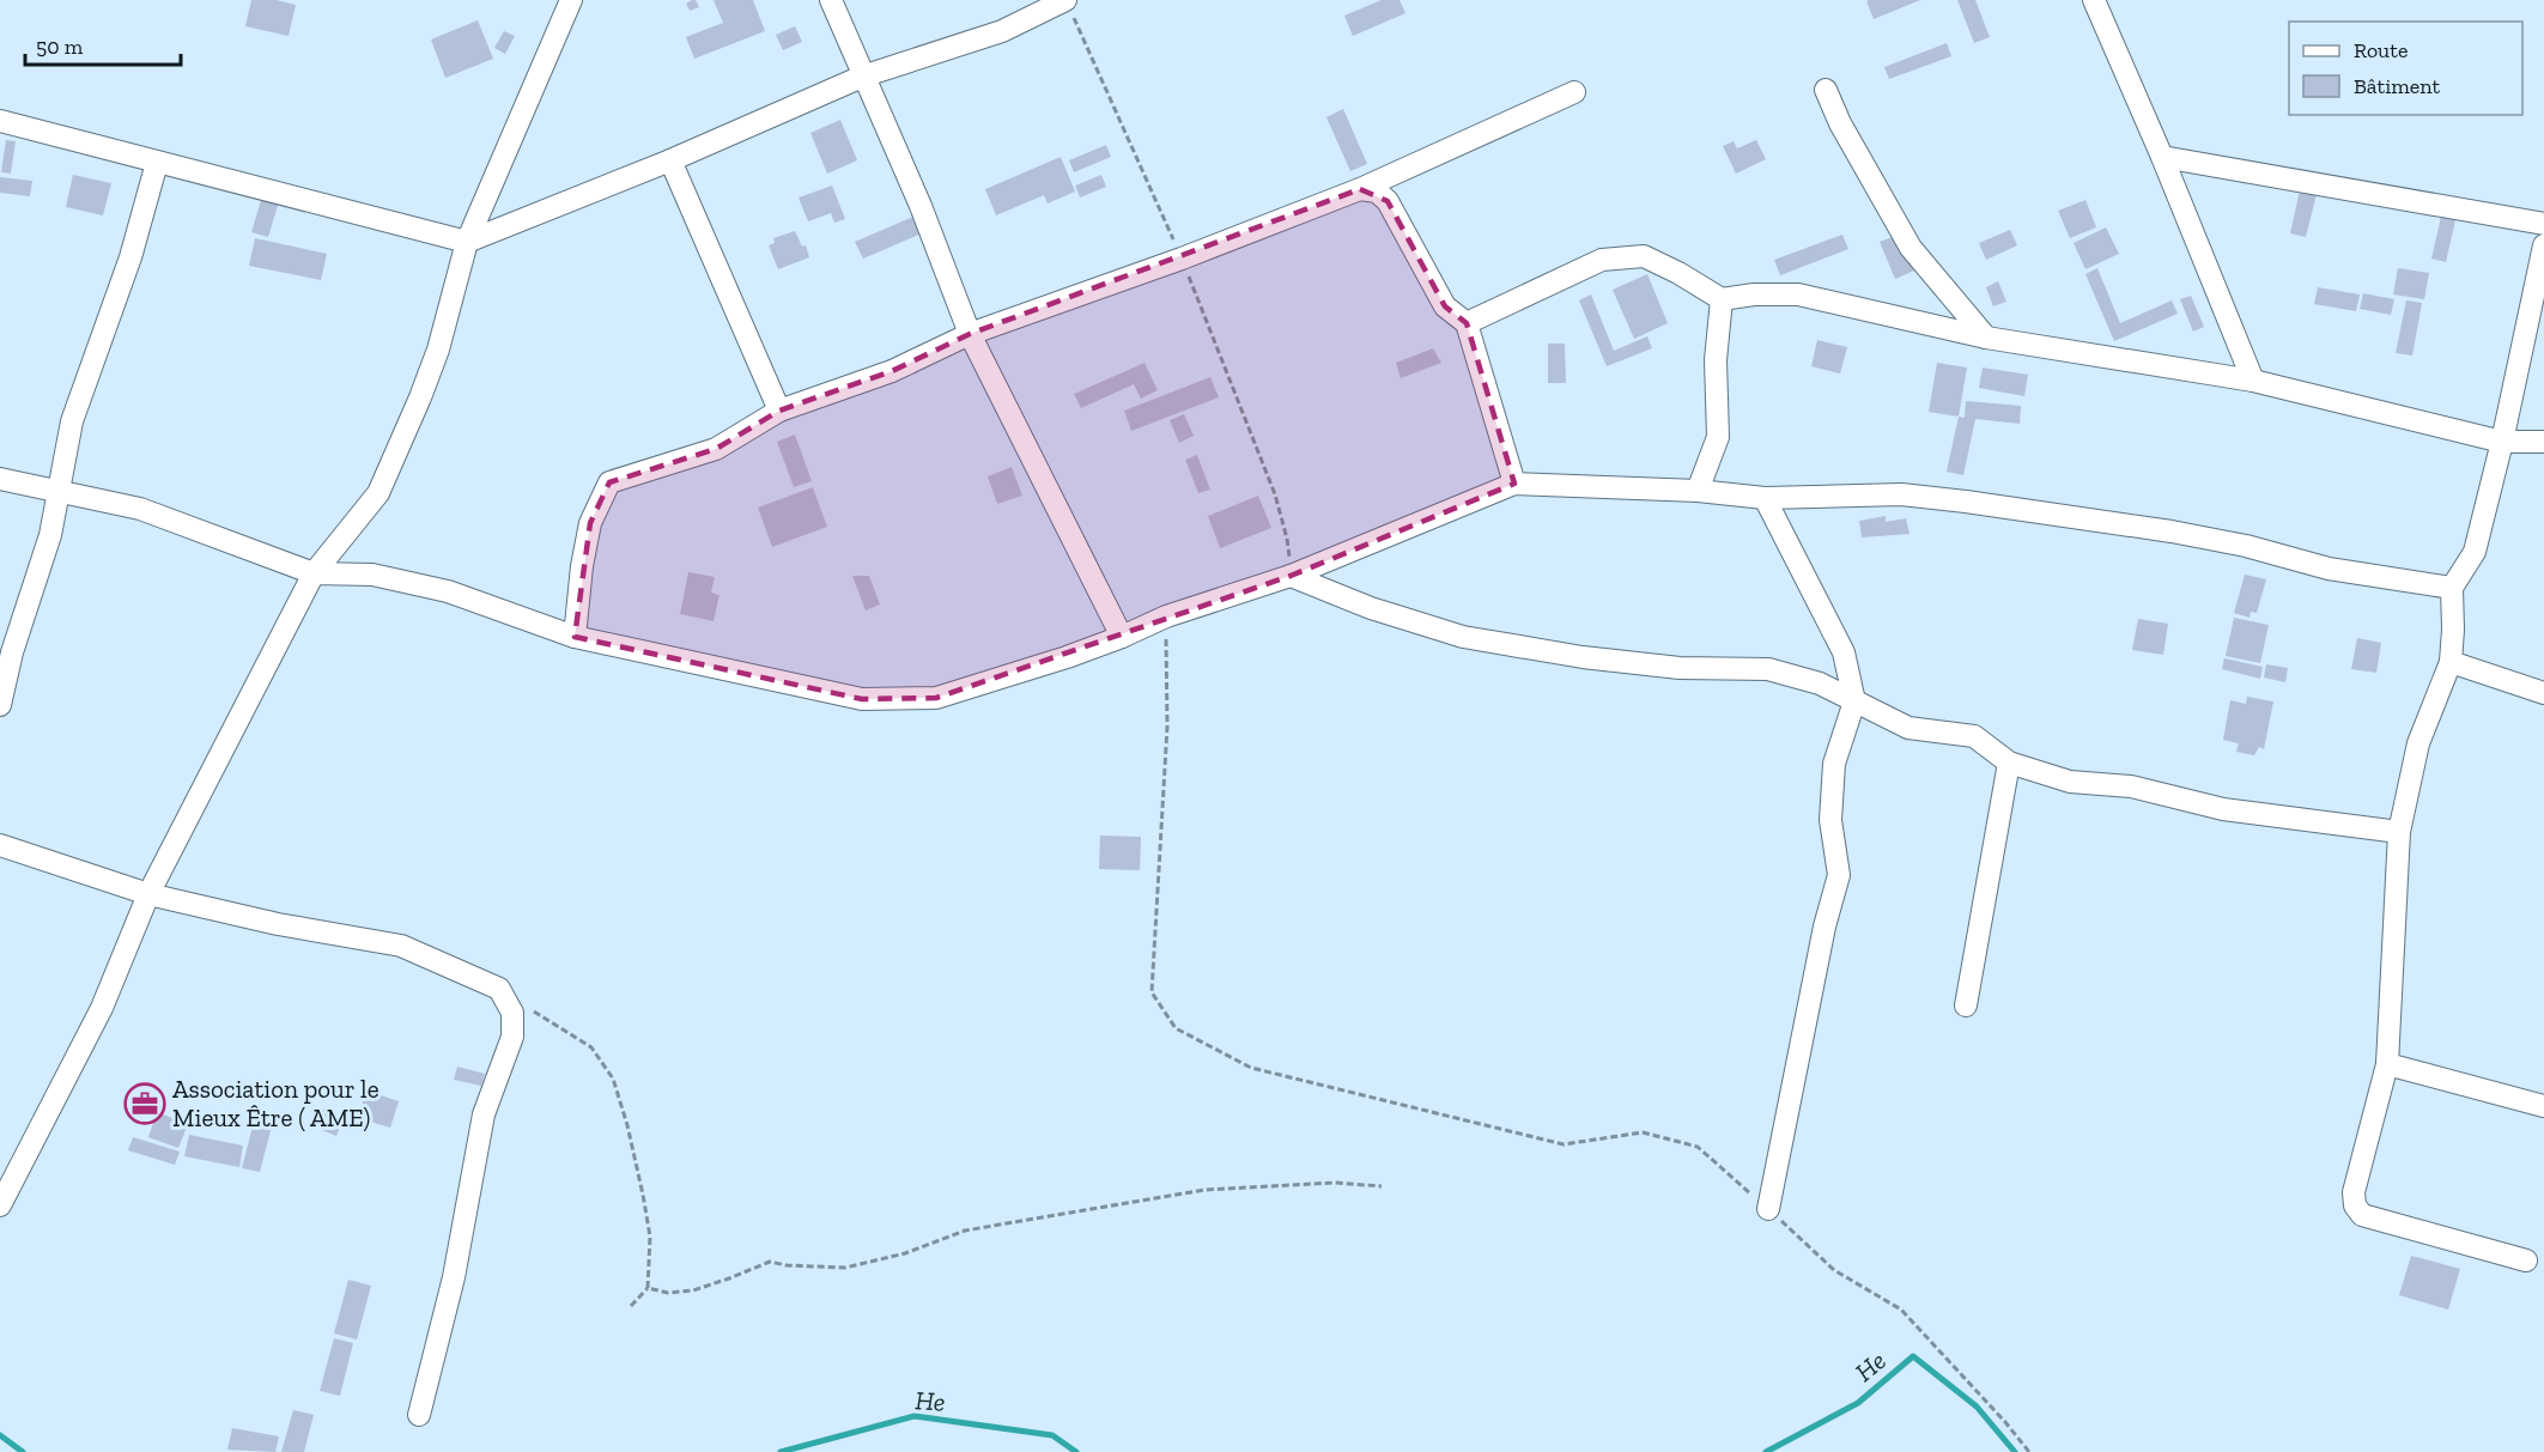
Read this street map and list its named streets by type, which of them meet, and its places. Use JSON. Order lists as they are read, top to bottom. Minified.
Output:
{"water":["He"],"places":{"office":["Association pour le Mieux Être ( AME)"]},"legend":["Route","Bâtiment"],"scale_bar":"50 m"}
